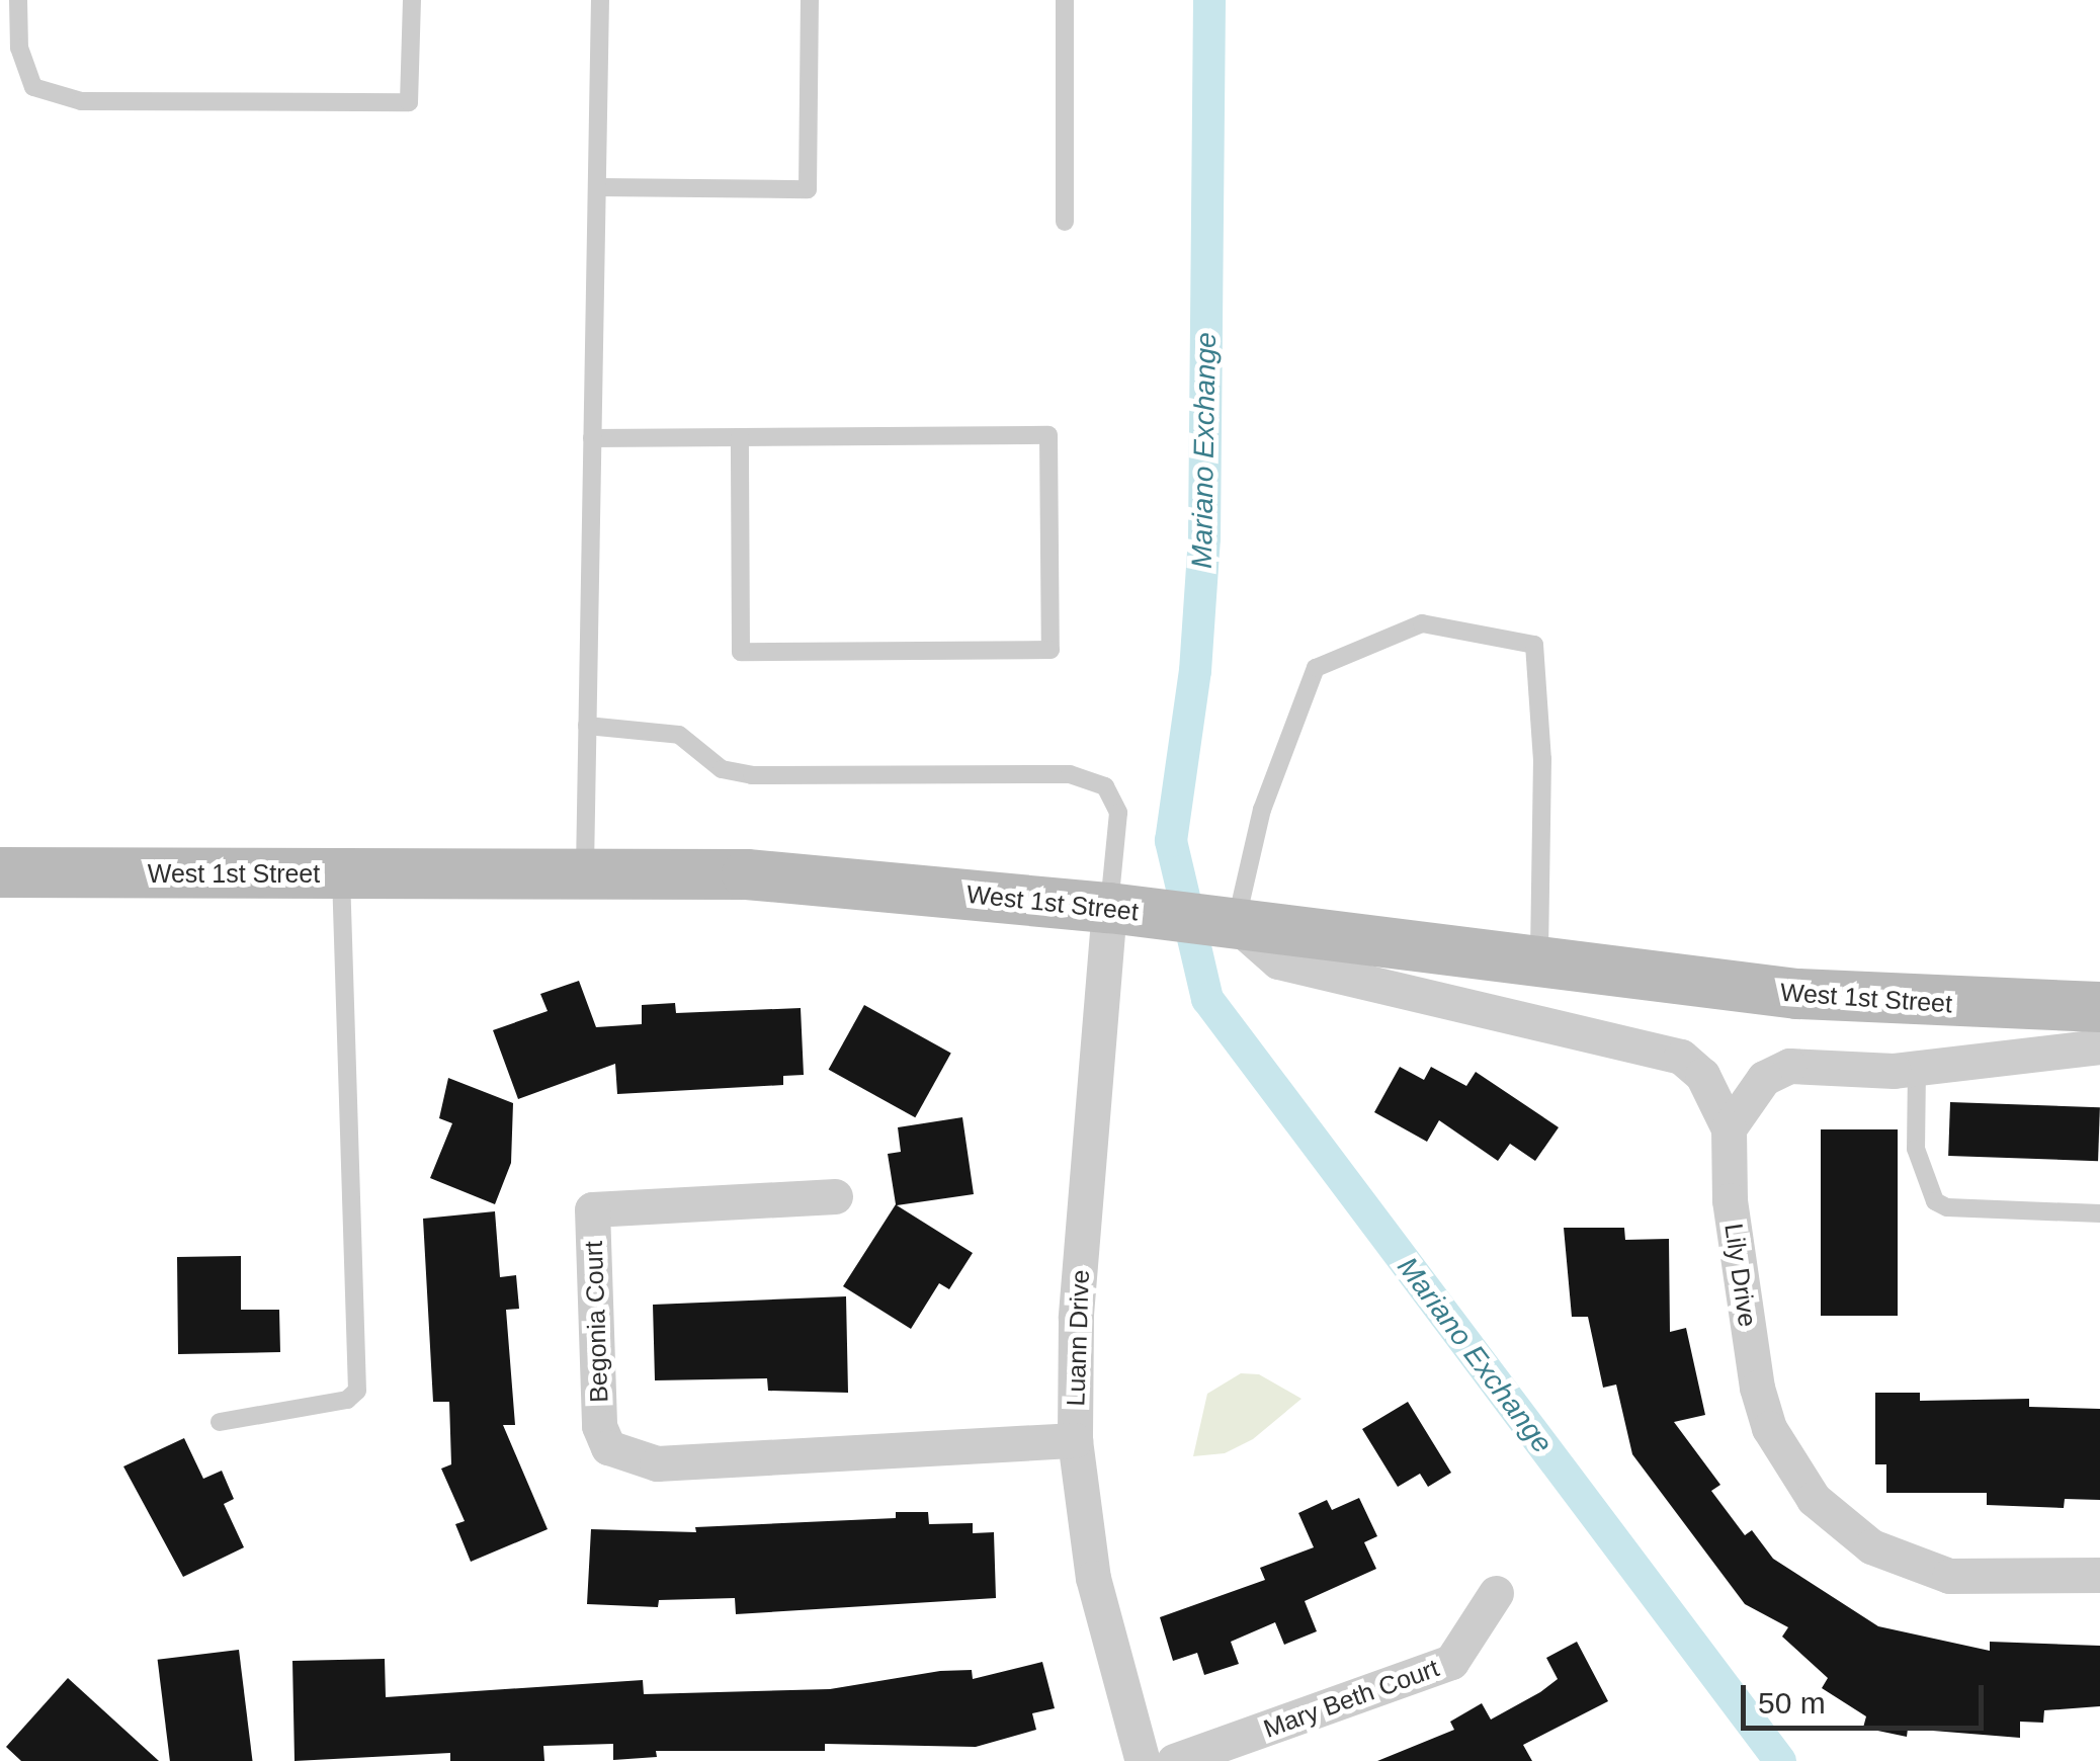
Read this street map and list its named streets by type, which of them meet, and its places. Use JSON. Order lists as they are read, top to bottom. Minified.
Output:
{"streets":{"main road":["West 1st Street"],"street":["Lily Drive","Begonia Court","Luann Drive","Mary Beth Court"]},"crossings":[["West 1st Street","Luann Drive"],["Begonia Court","Luann Drive"]],"water":["Mariano Exchange"],"scale_bar":"50 m"}
